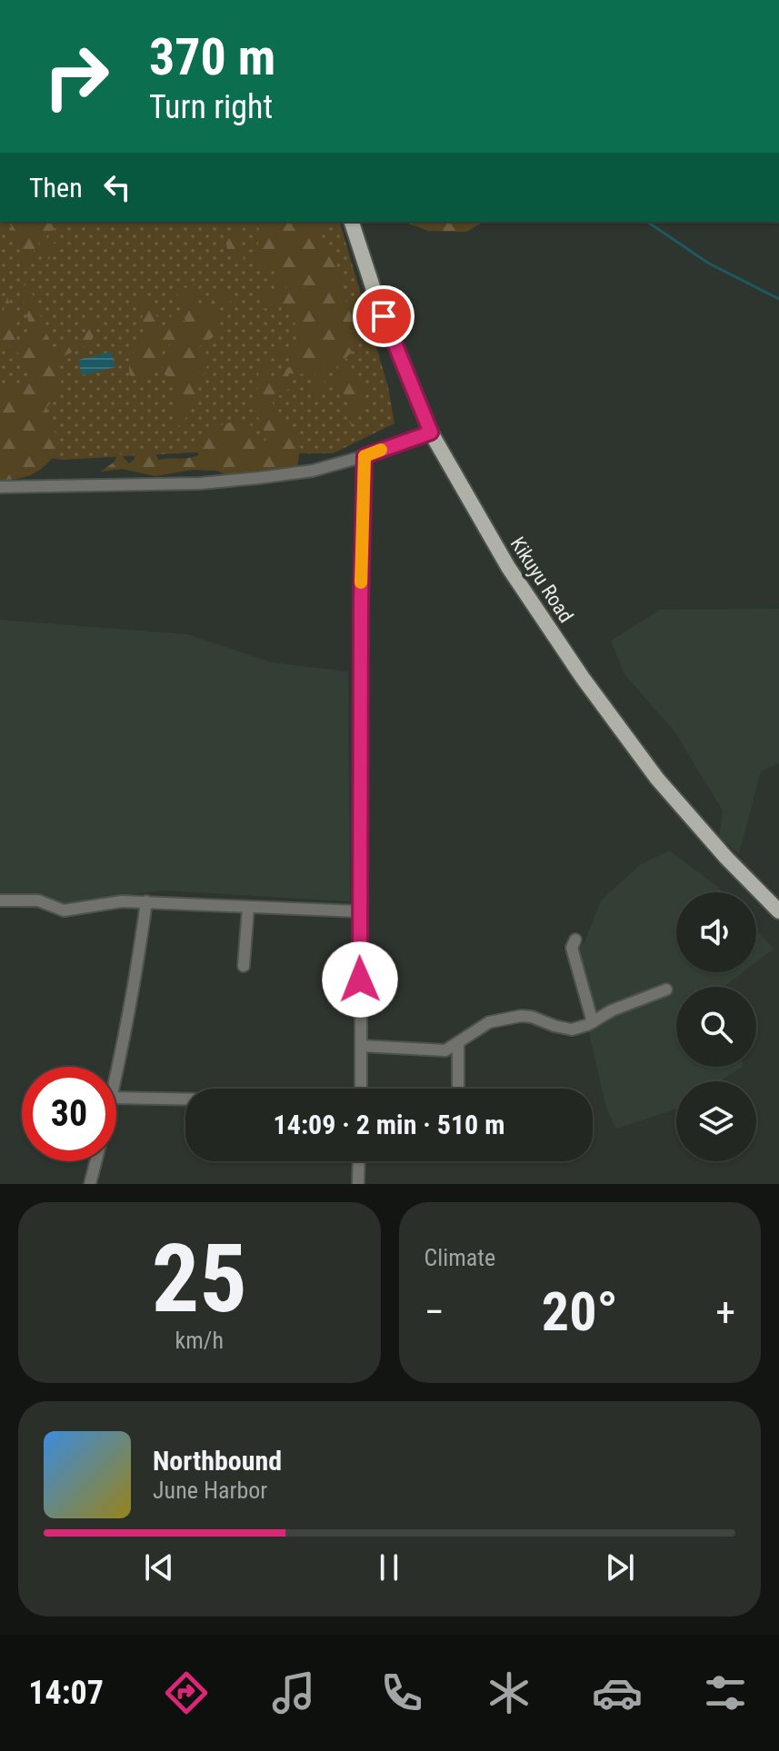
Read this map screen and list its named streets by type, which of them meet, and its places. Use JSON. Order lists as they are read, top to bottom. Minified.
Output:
{"streets":{"main road":["Kikuyu Road"]},"page":{"turn":["370 m","Turn right"],"then":"Then","limit":"30","trip":"14:09 · 2 min · 510 m","tile":[["25","km/h"],"Climate"],"heat":["−","20°","+"],"song":["Northbound","June Harbor"],"tabs":"14:07"}}
